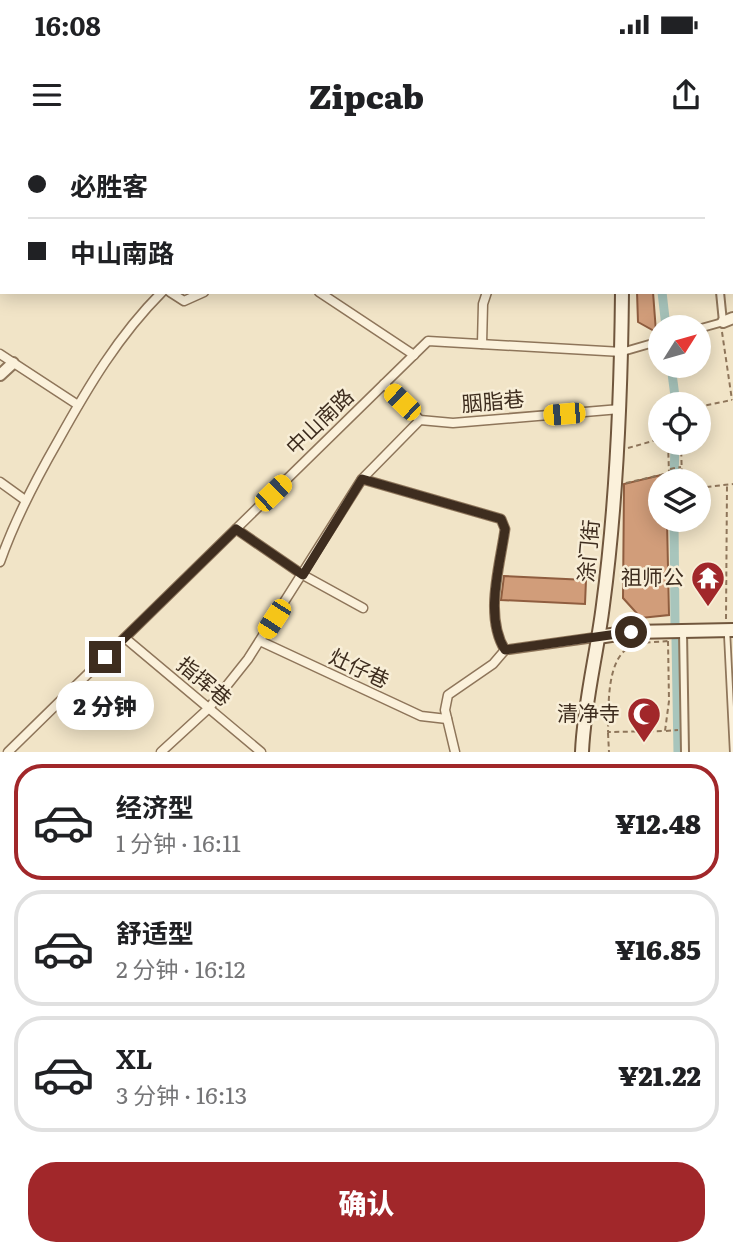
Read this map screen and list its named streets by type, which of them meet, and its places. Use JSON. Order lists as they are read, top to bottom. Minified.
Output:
{"streets":{"main road":["涂门街"],"street":["胭脂巷","中山南路","灶仔巷","指挥巷"]},"crossings":[["胭脂巷","涂门街"],["中山南路","涂门街"],["中山南路","指挥巷"]],"places":{"temple":["祖师公"],"mosque":["清净寺"]},"north":"top right","page":{"status":"16:08","header":"Zipcab","banner":["必胜客","中山南路"],"bubble":"2 分钟","list":[{"name":"经济型","note":"1 分钟 · 16:11","value":"¥12.48"},{"name":"舒适型","note":"2 分钟 · 16:12","value":"¥16.85"},{"name":"XL","note":"3 分钟 · 16:13","value":"¥21.22"}],"buttons":"确认"}}
